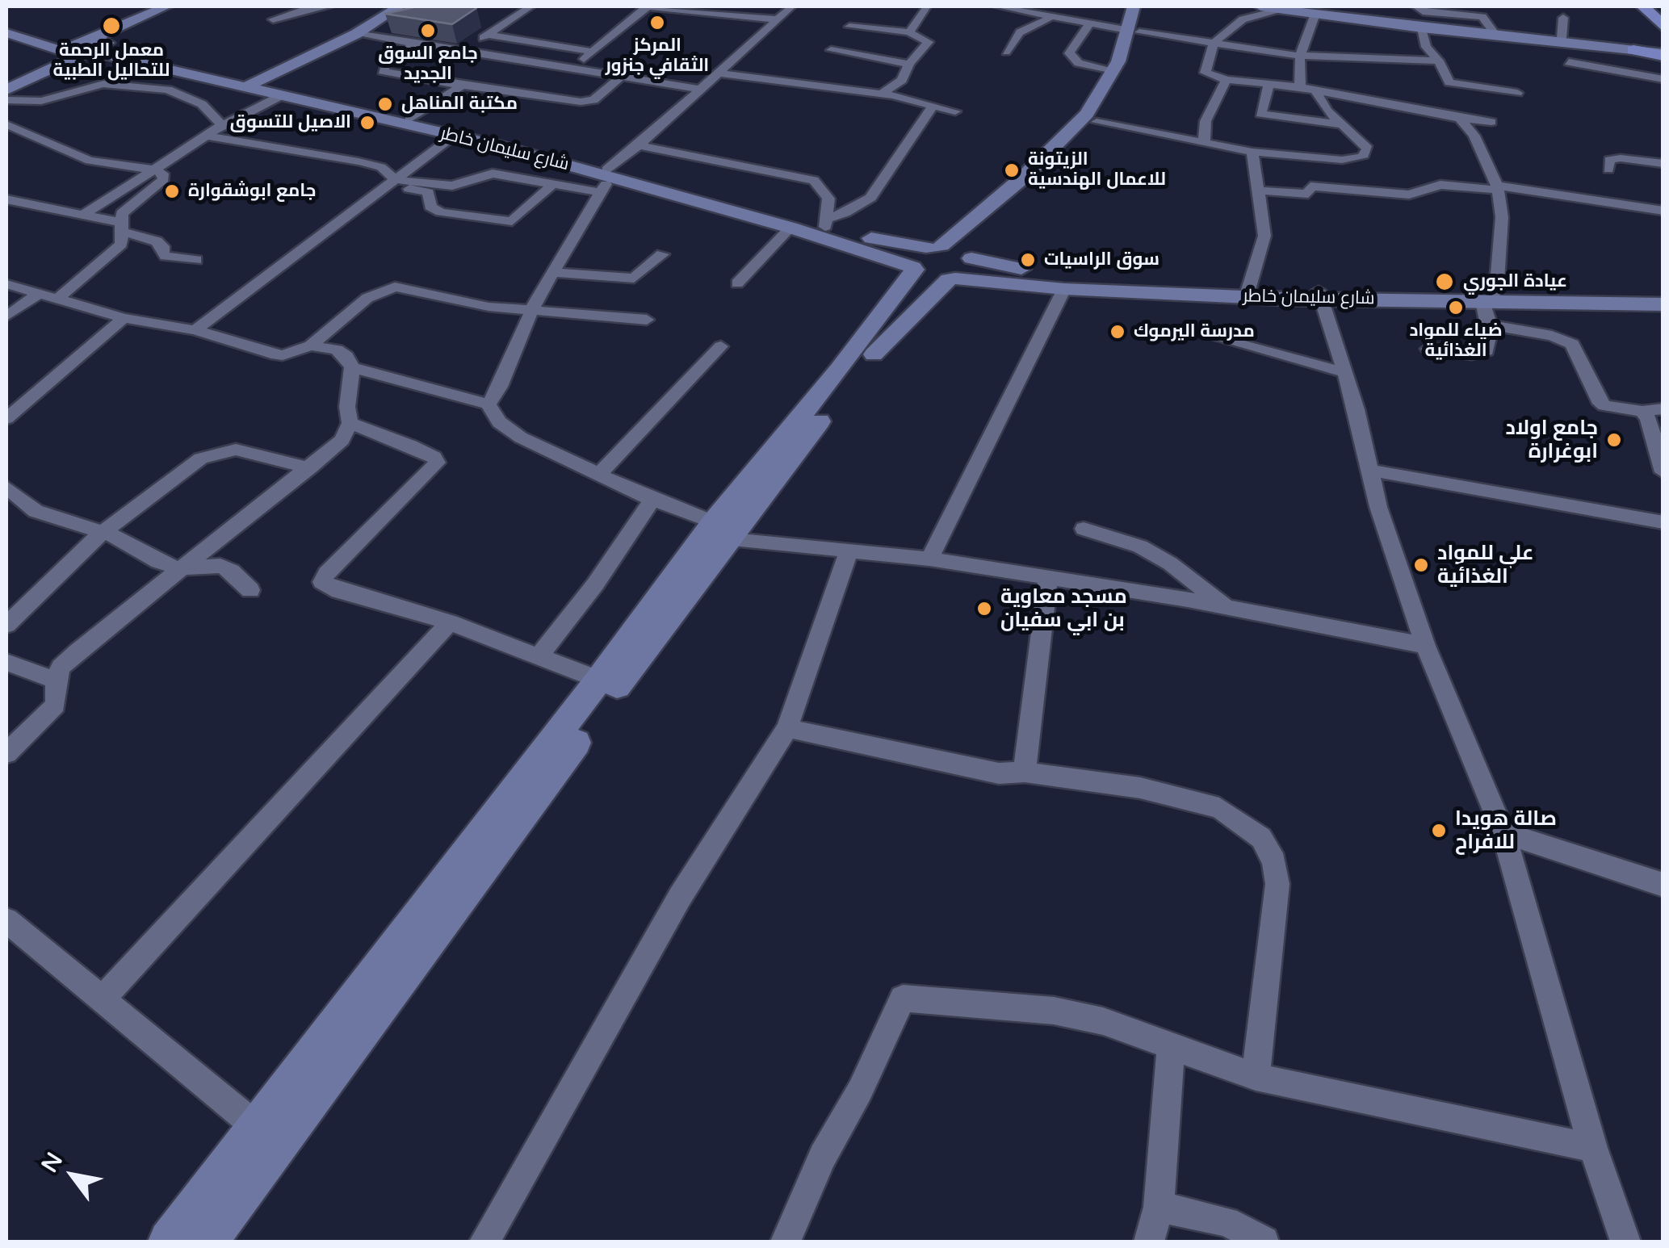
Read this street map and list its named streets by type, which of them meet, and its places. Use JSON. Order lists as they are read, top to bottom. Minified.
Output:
{"streets":{"main road":["شارع سليمان خاطر"]},"places":["المركز الثقافي جنزور","معمل الرحمة للتحاليل الطبية","جامع السوق الجديد","مكتبة المناهل","الاصيل للتسوق","الزيتونة للاعمال الهندسية","جامع ابوشقوارة","سوق الراسيات","عيادة الجوري","ضياء للمواد الغذائية","مدرسة اليرموك","جامع اولاد ابوغرارة","علي للمواد الغذائية","مسجد معاوية بن ابي سفيان","صالة هويدا للافراح"],"north":"top left"}
